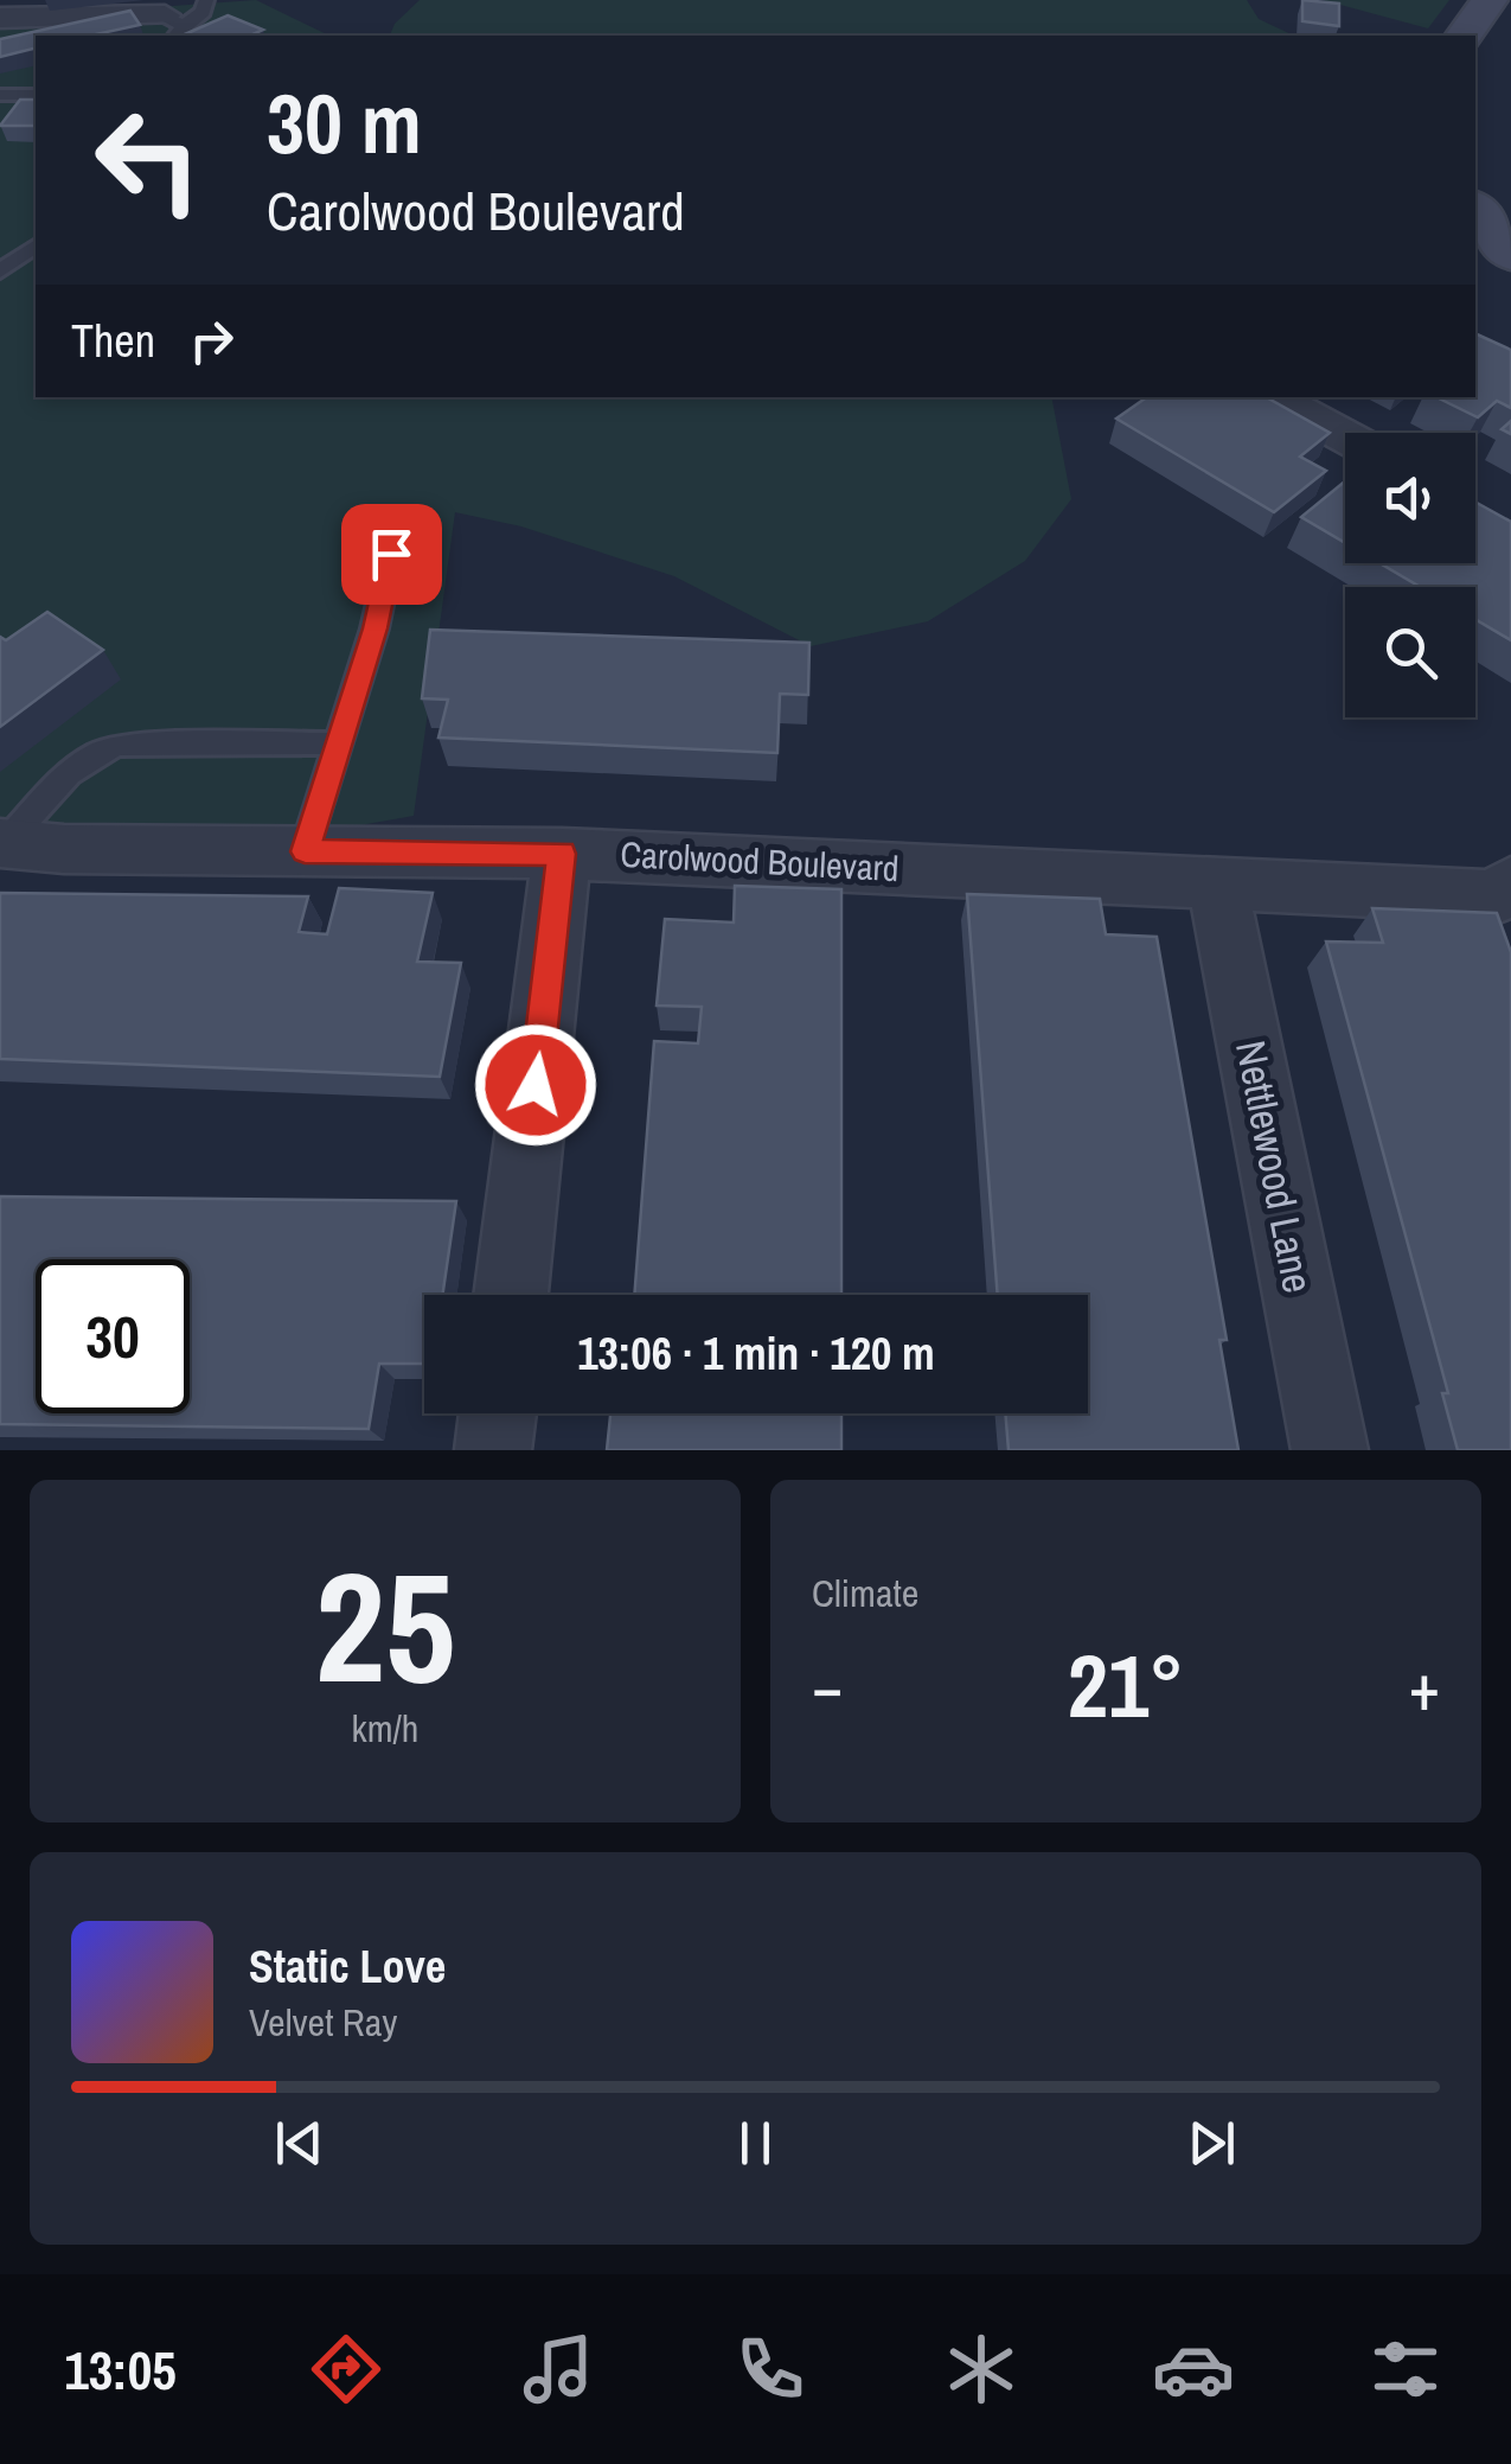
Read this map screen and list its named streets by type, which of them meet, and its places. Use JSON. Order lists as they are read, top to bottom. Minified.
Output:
{"streets":{"street":["Carolwood Boulevard","Nettlewood Lane"]},"crossings":[["Carolwood Boulevard","Nettlewood Lane"]],"page":{"turn":["30 m","Carolwood Boulevard"],"then":"Then","limit":"30","trip":"13:06 · 1 min · 120 m","tile":[["25","km/h"],"Climate"],"heat":["−","21°","+"],"song":["Static Love","Velvet Ray"],"tabs":"13:05"}}
